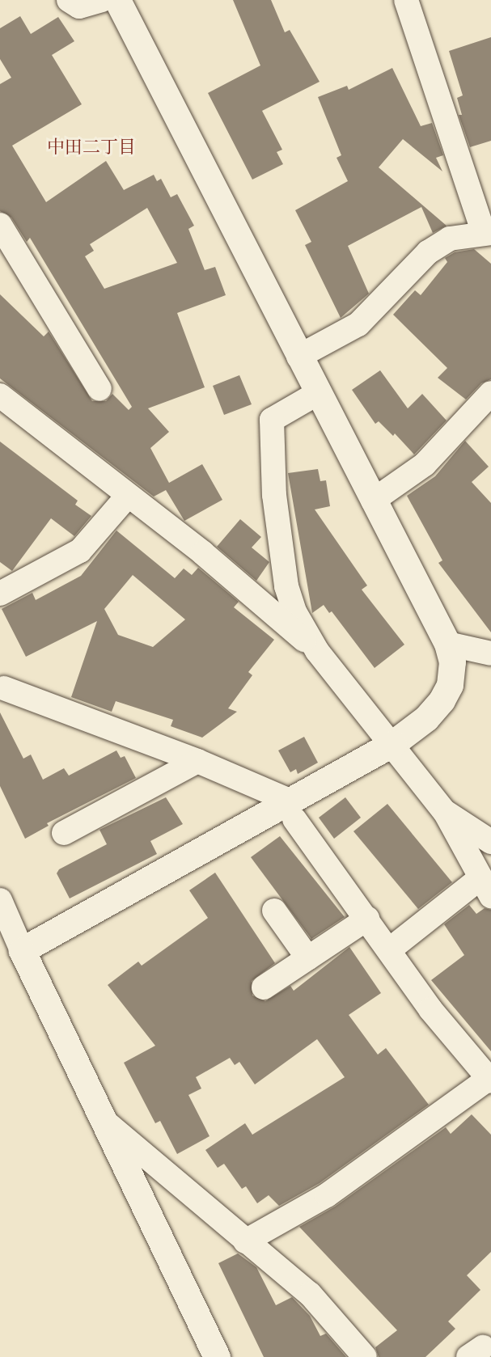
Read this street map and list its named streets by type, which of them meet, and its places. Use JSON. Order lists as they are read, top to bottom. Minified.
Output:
{"districts":["中田二丁目"]}
